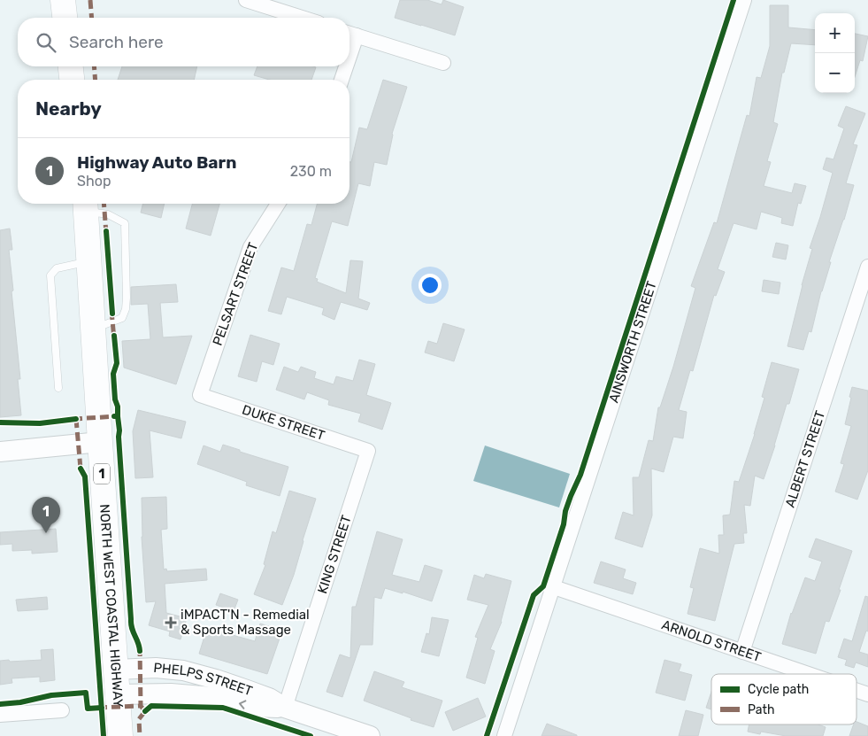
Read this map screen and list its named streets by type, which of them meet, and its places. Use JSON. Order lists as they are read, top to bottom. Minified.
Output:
{"streets":{"highway":["1","NORTH WEST COASTAL HIGHWAY"],"main road":["PHELPS STREET"],"street":["PELSART STREET","AINSWORTH STREET","DUKE STREET","ALBERT STREET","KING STREET","ARNOLD STREET"]},"crossings":[["PELSART STREET","DUKE STREET"],["AINSWORTH STREET","ARNOLD STREET"],["DUKE STREET","KING STREET"],["ALBERT STREET","ARNOLD STREET"],["KING STREET","PHELPS STREET"],["NORTH WEST COASTAL HIGHWAY","PHELPS STREET"]],"places":{"health":["iMPACT'N - Remedial & Sports Massage"]},"legend":["Cycle path","Path"],"page":{"map_buttons":["+","−"],"search":"Search here","heading":"Nearby","list":[{"mark":"1","name":"Highway Auto Barn","note":"Shop","value":"230 m"}],"pins":"1"}}
